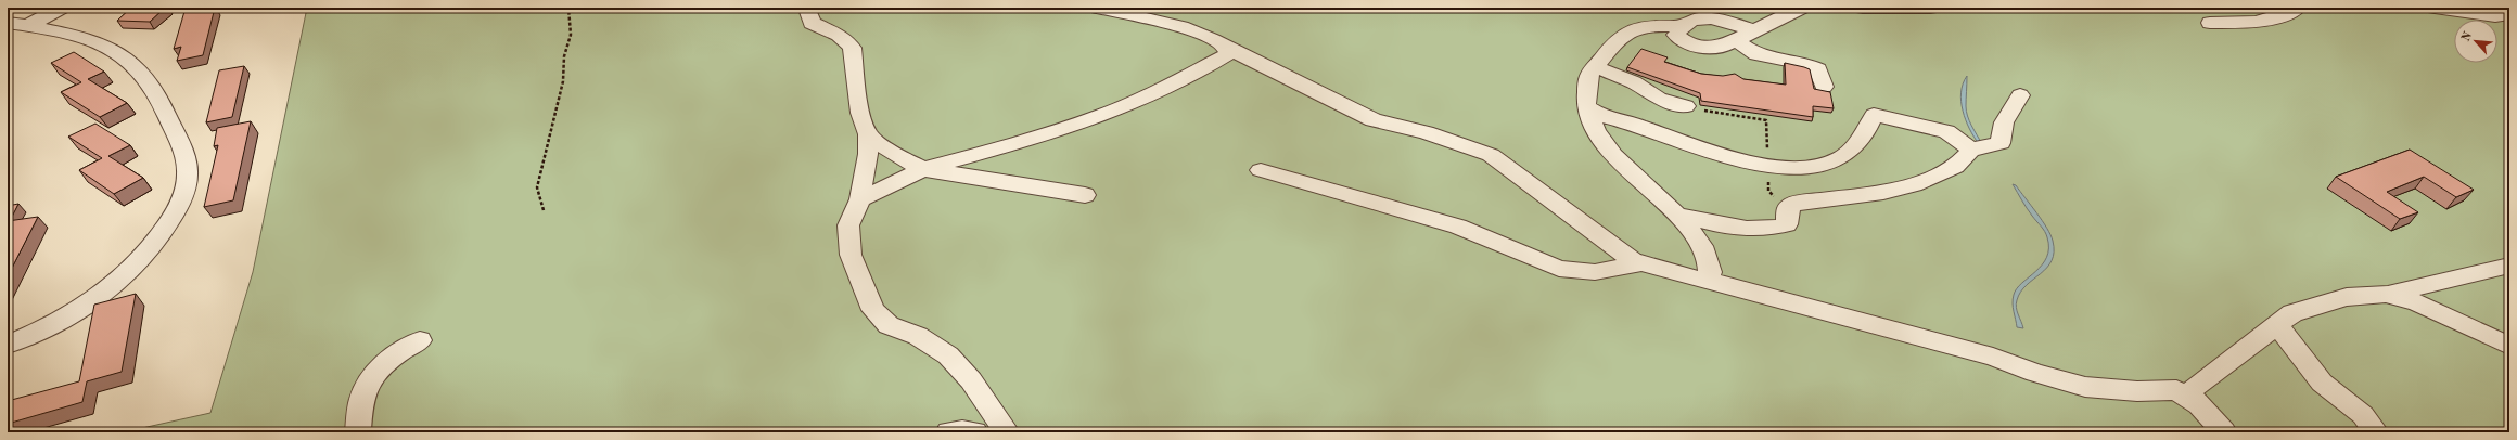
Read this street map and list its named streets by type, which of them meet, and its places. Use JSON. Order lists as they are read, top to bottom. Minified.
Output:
{"north":"top left"}
